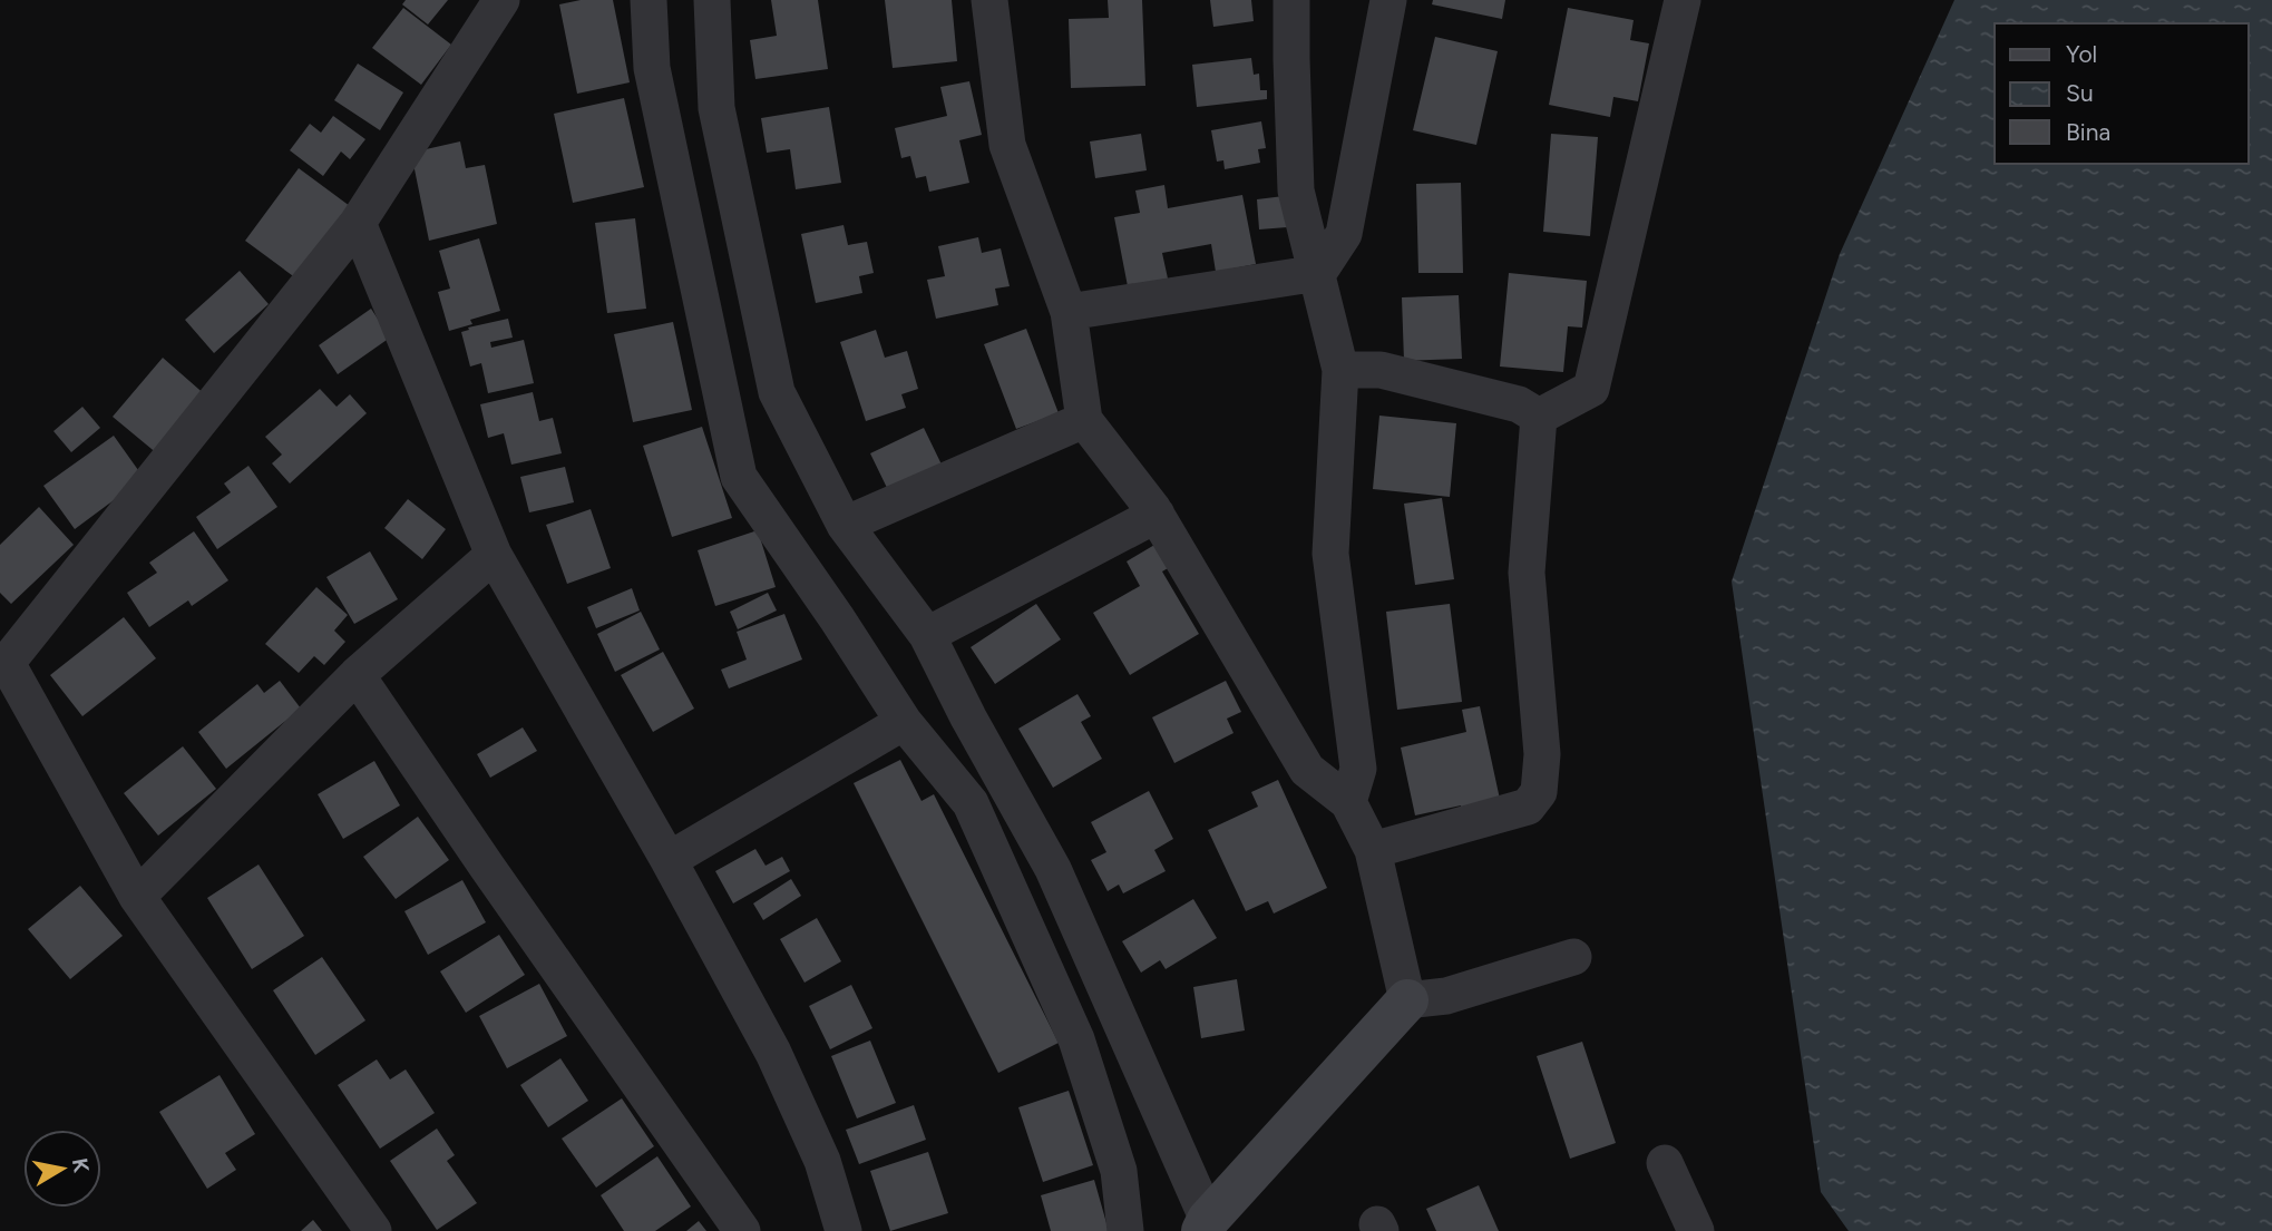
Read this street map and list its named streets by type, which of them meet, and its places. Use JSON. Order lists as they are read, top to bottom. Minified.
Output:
{"legend":["Yol","Su","Bina"],"north":"right"}
